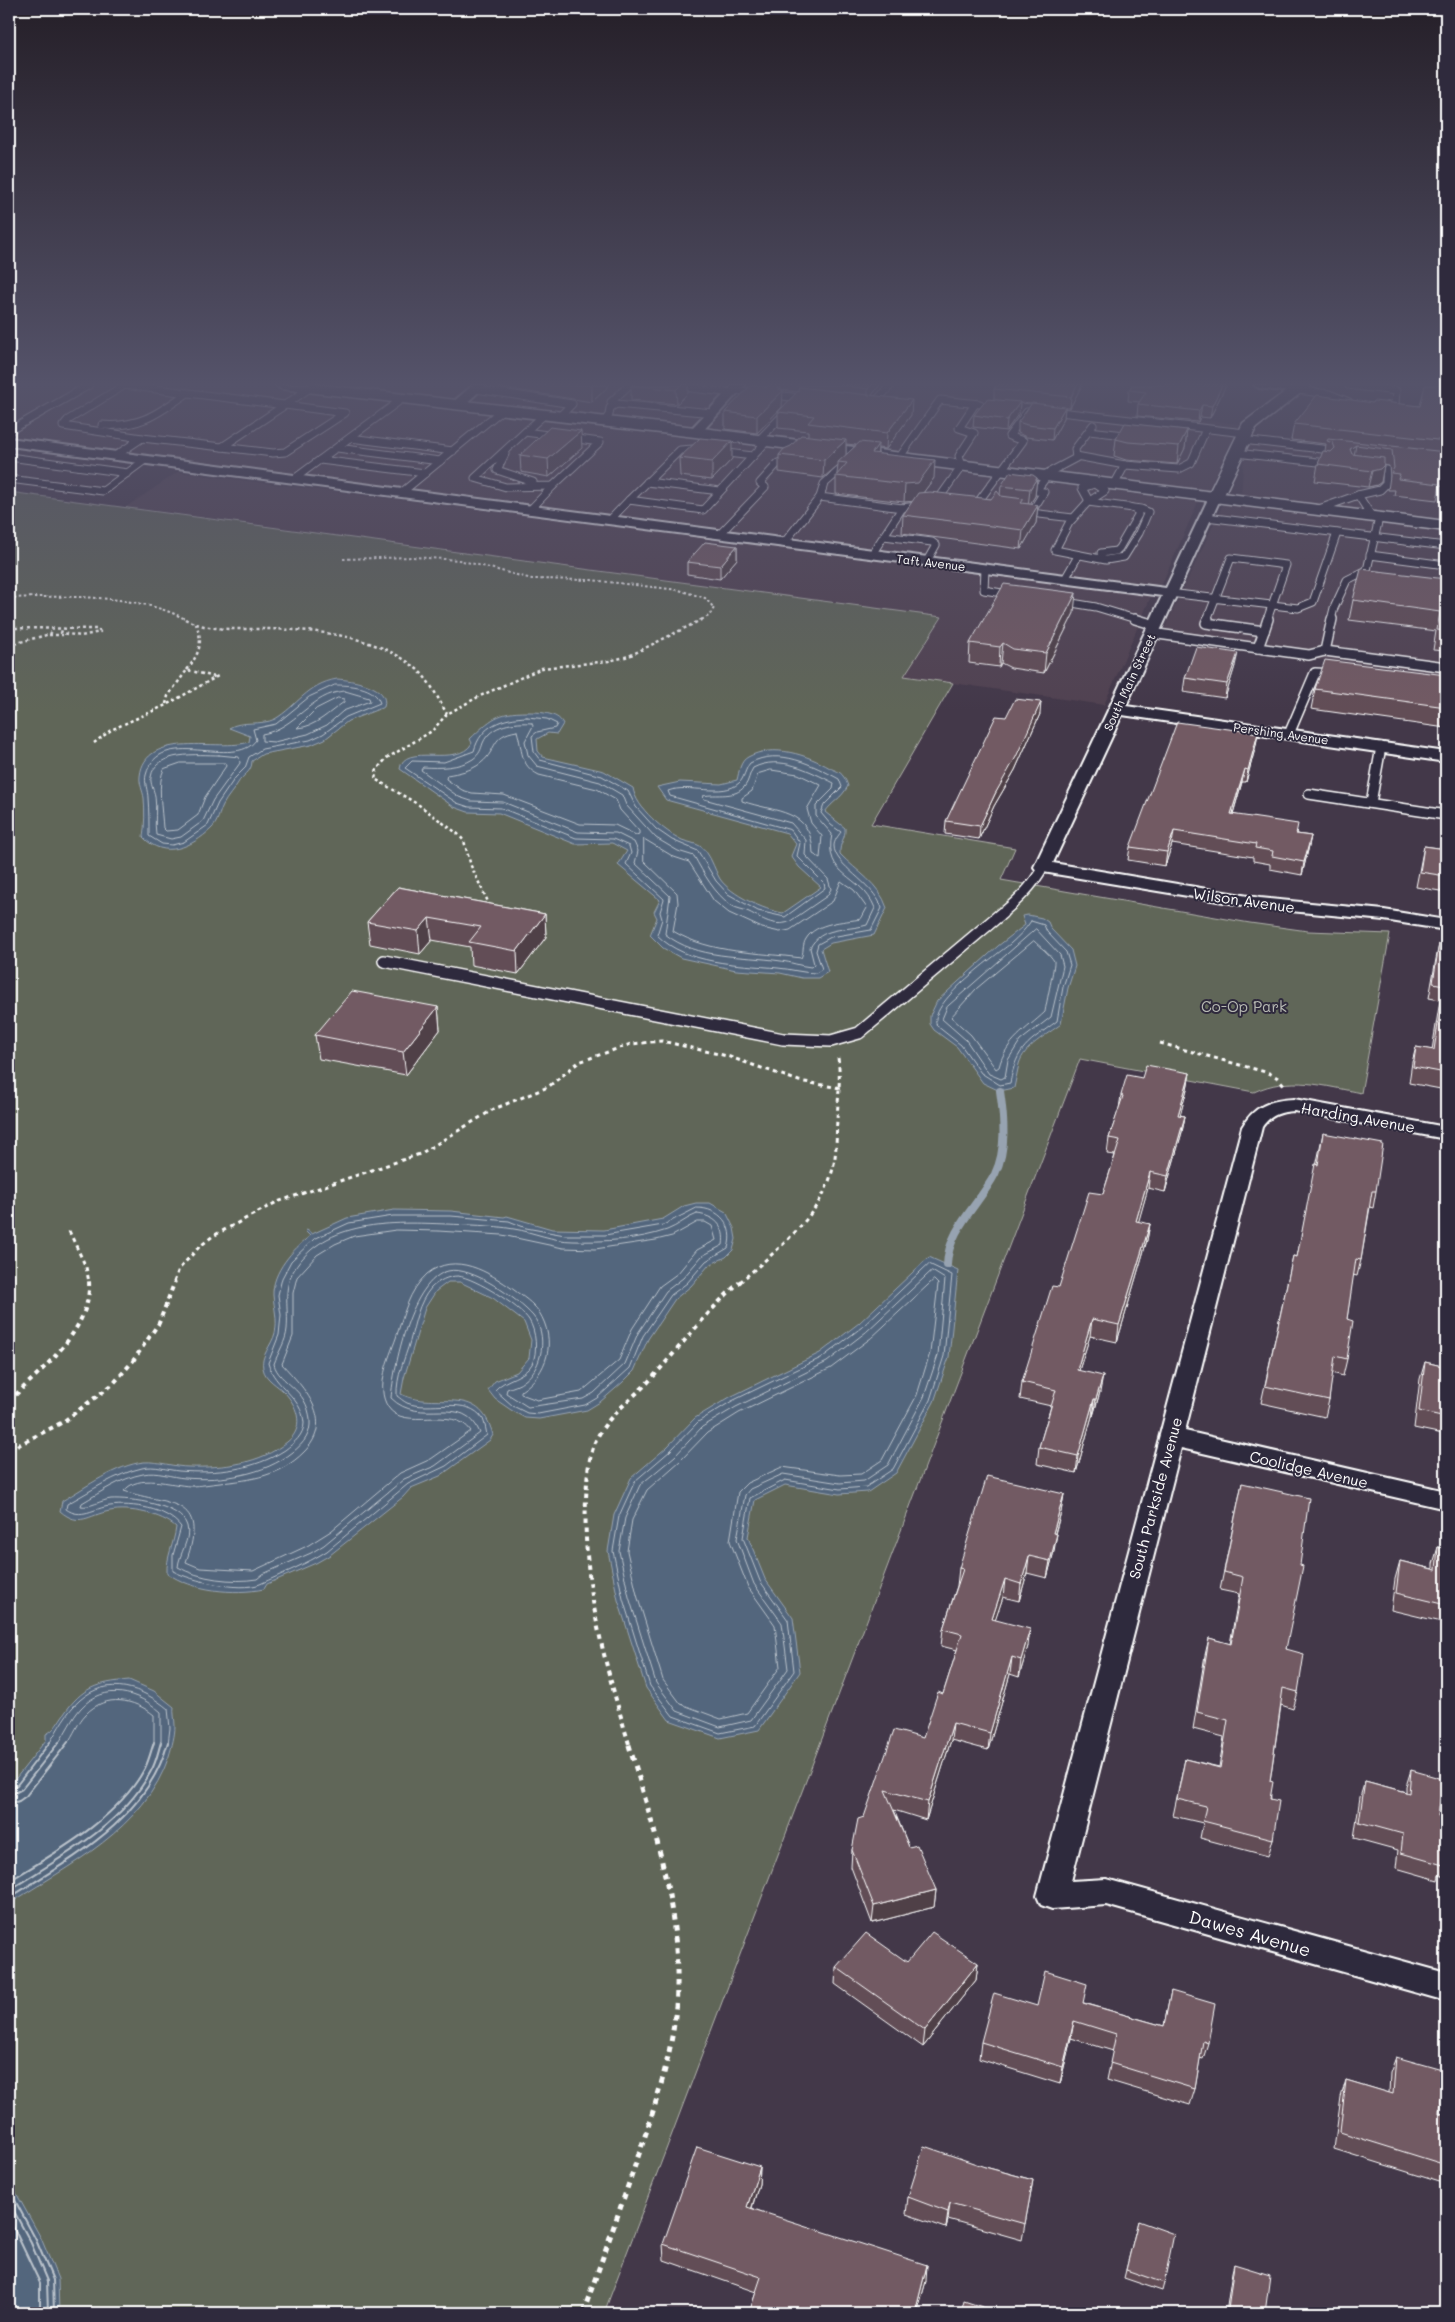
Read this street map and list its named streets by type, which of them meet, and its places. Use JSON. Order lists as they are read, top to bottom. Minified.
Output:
{"streets":{"street":["Taft Avenue","South Main Street","Pershing Avenue","Wilson Avenue","Harding Avenue","Coolidge Avenue","South Parkside Avenue","Dawes Avenue"]},"crossings":[["Taft Avenue","South Main Street"],["South Main Street","Pershing Avenue"],["South Main Street","Wilson Avenue"],["Harding Avenue","South Parkside Avenue"],["Coolidge Avenue","South Parkside Avenue"],["South Parkside Avenue","Dawes Avenue"]],"parks":["Co-Op Park"]}
